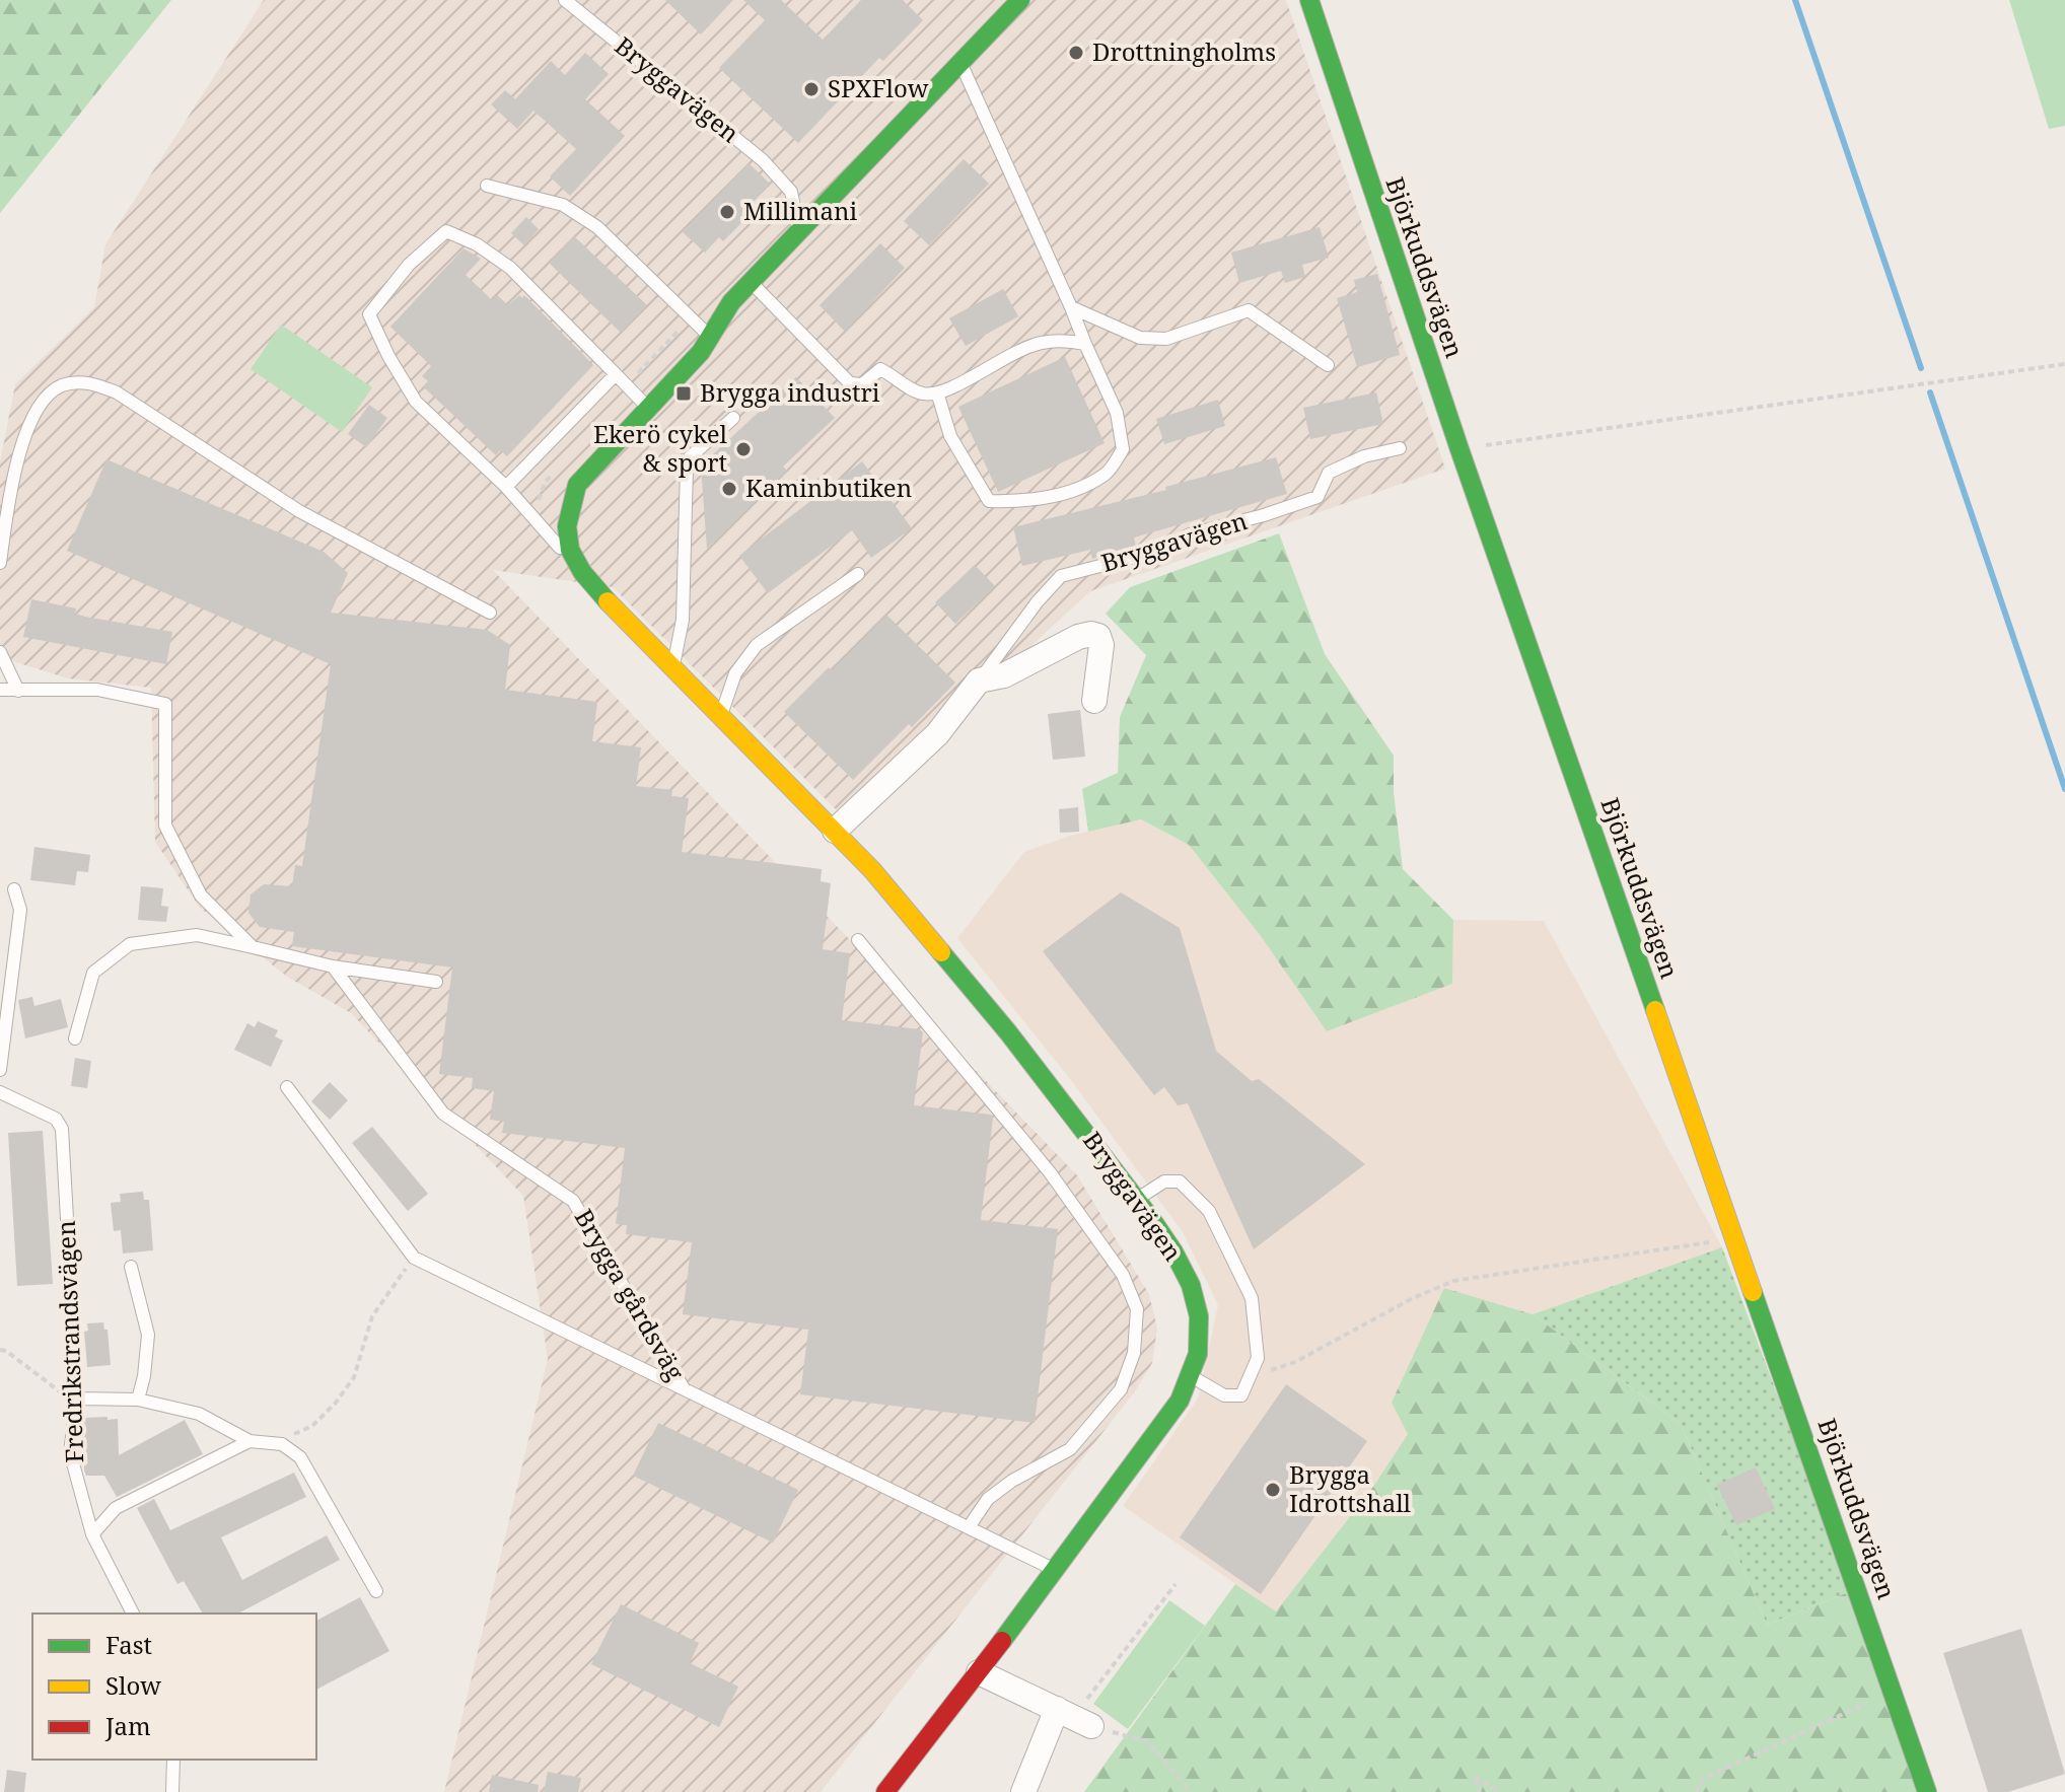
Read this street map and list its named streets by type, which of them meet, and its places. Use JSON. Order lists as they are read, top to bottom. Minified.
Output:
{"streets":{"main road":["Bryggavägen","Björkuddsvägen"],"lane":["Brygga gårdsväg","Fredrikstrandsvägen"]},"crossings":[["Bryggavägen","Brygga gårdsväg"]],"places":{"other":["Drottningholms","SPXFlow","Millimani","Ekerö cykel & sport","Kaminbutiken","Brygga Idrottshall"],"transit":["Brygga industri"]},"legend":["Fast","Slow","Jam"]}
